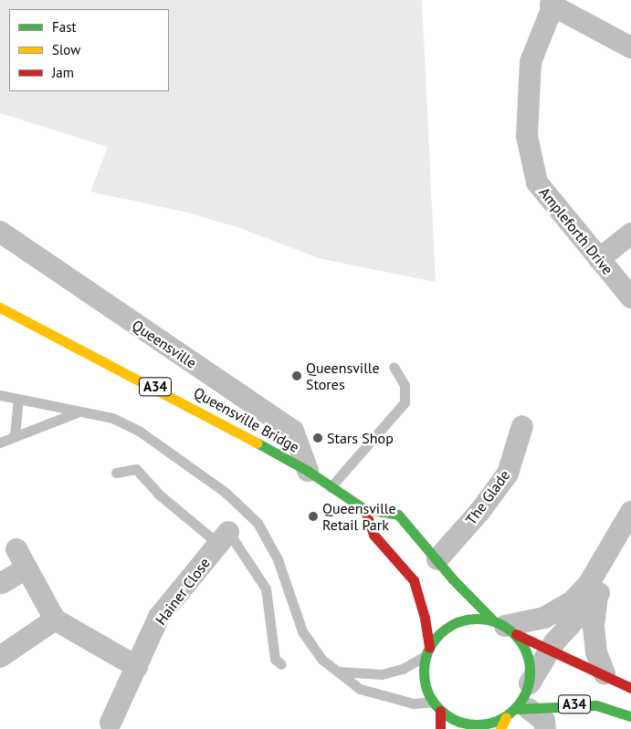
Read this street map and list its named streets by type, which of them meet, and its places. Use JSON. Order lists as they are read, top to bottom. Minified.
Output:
{"streets":{"main road":["A34","Queensville Bridge"],"street":["Ampleforth Drive","Queensville","The Glade","Hainer Close"]},"crossings":[["Queensville","A34"],["Queensville","Queensville Bridge"],["A34","Queensville Bridge"],["A34","The Glade"]],"places":["Queensville Stores","Stars Shop","Queensville Retail Park"],"legend":["Fast","Slow","Jam"]}
